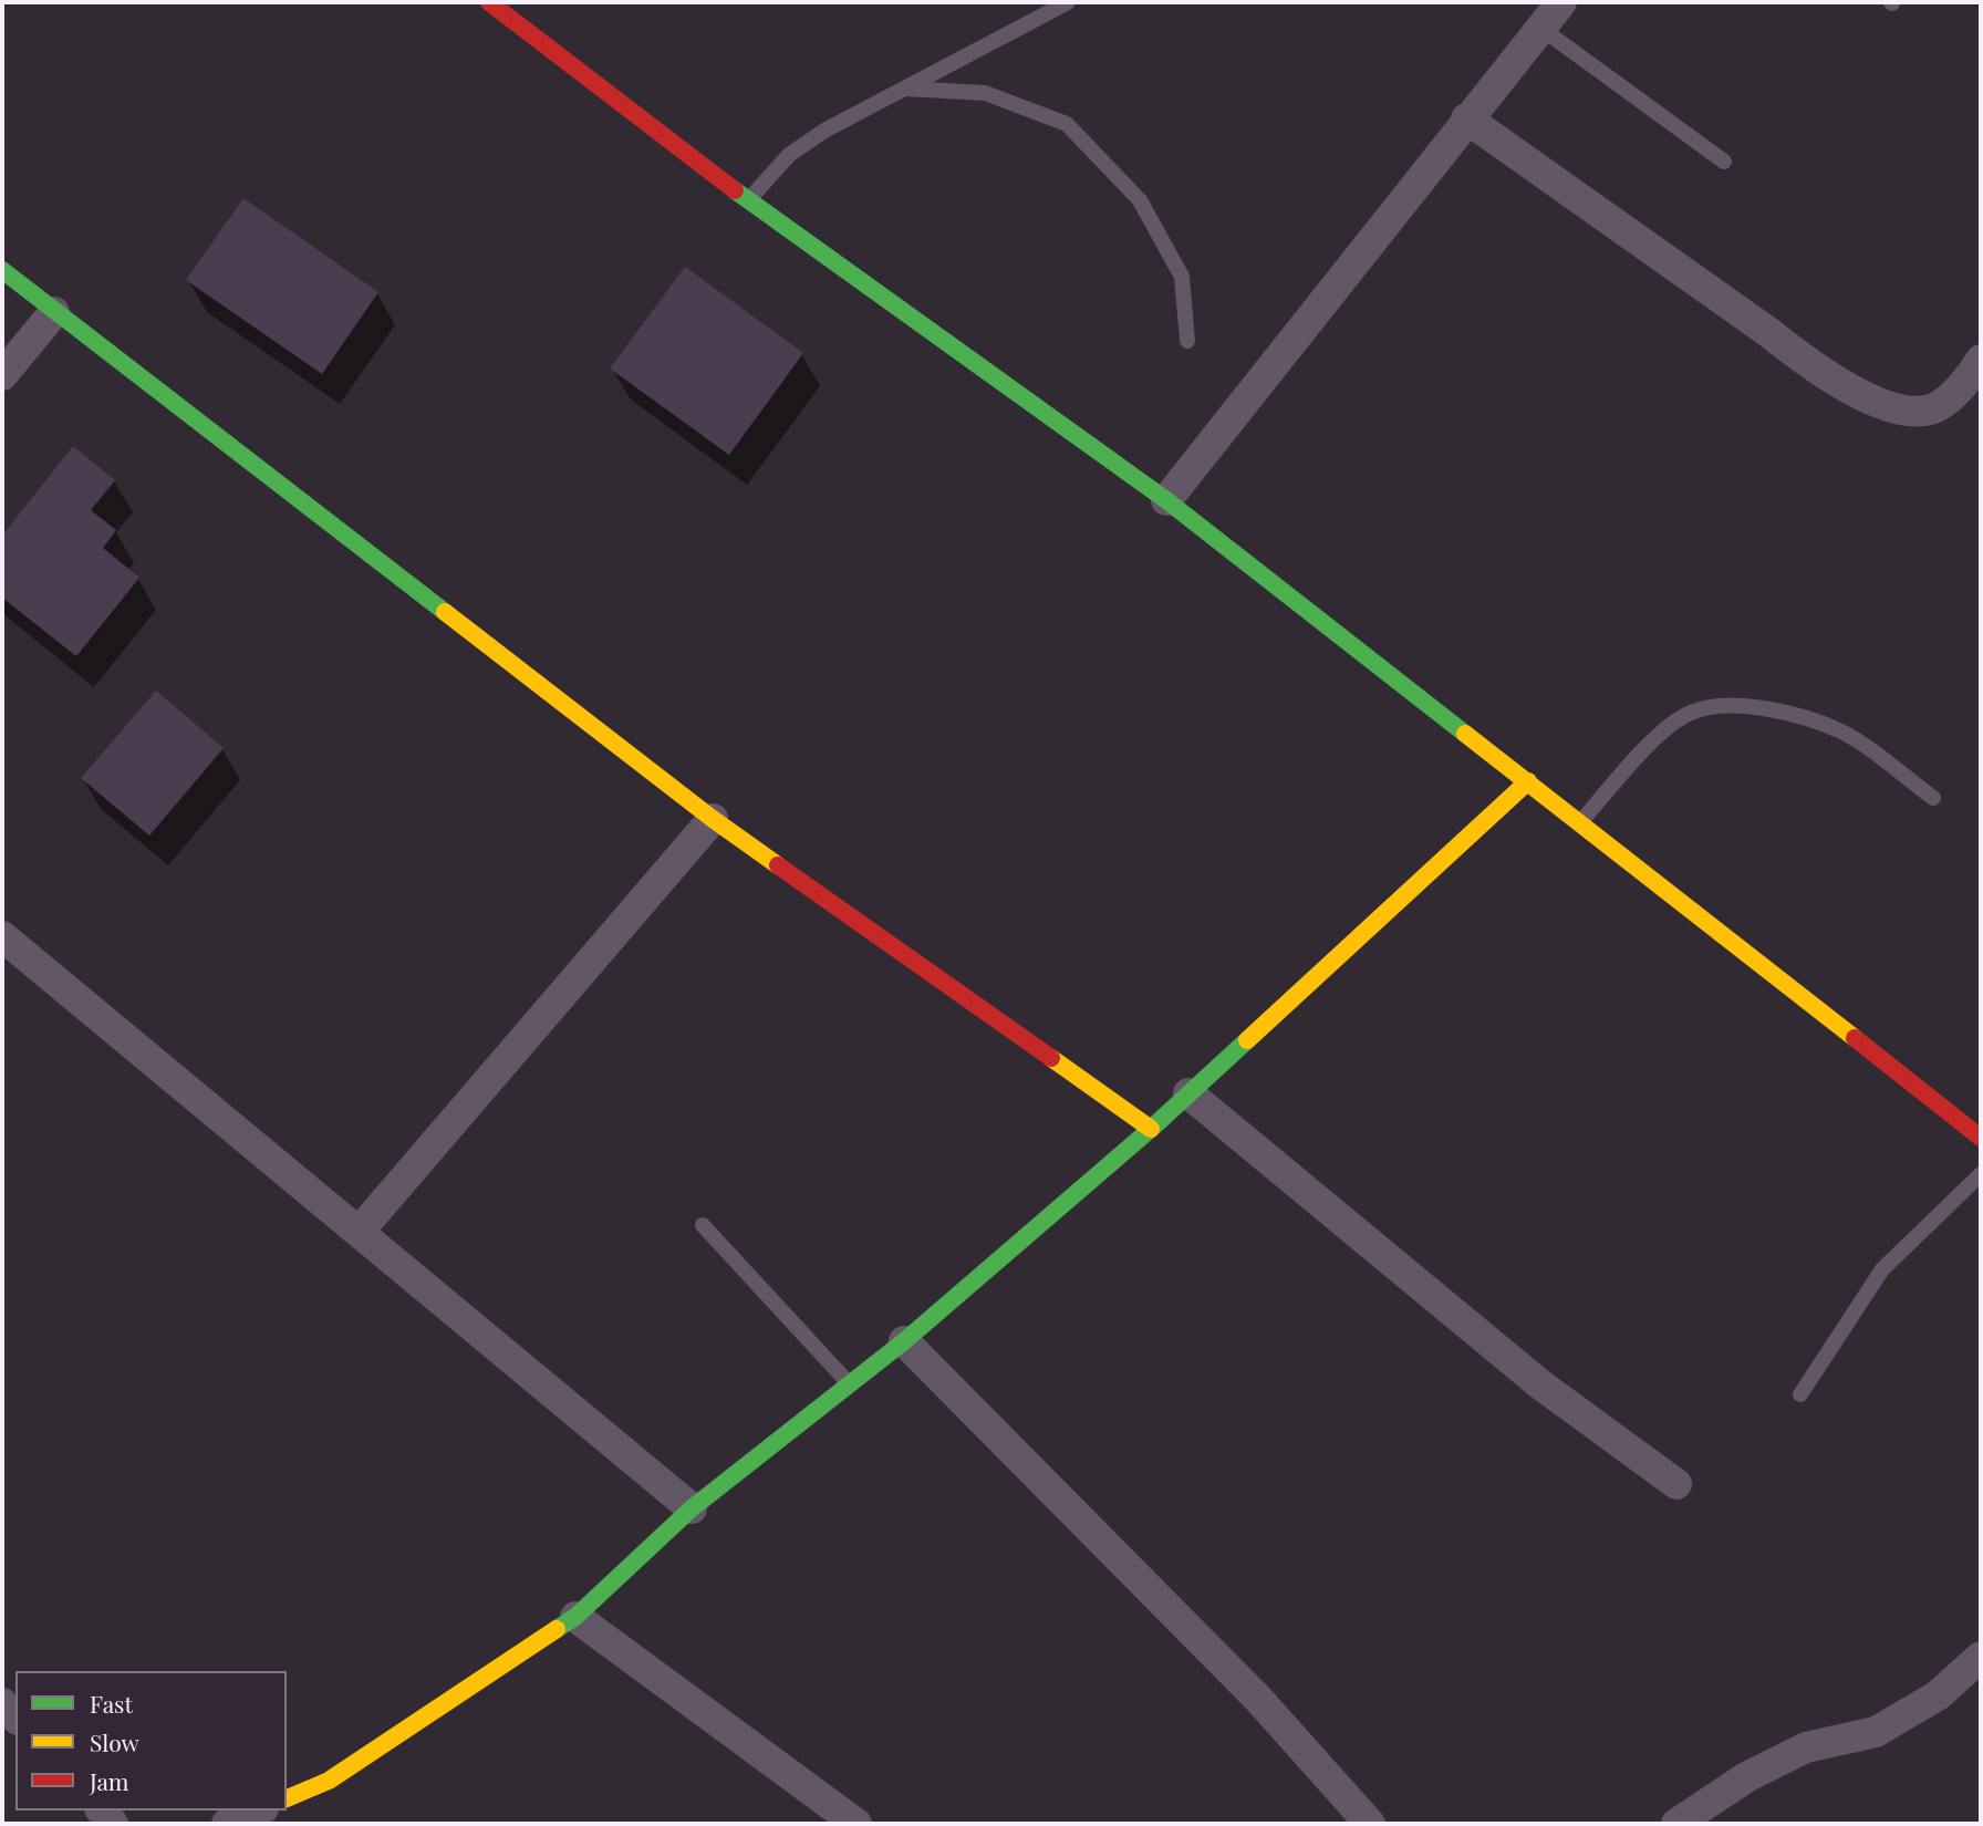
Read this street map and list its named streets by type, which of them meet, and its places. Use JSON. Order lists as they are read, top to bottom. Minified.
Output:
{"legend":["Fast","Slow","Jam"]}
